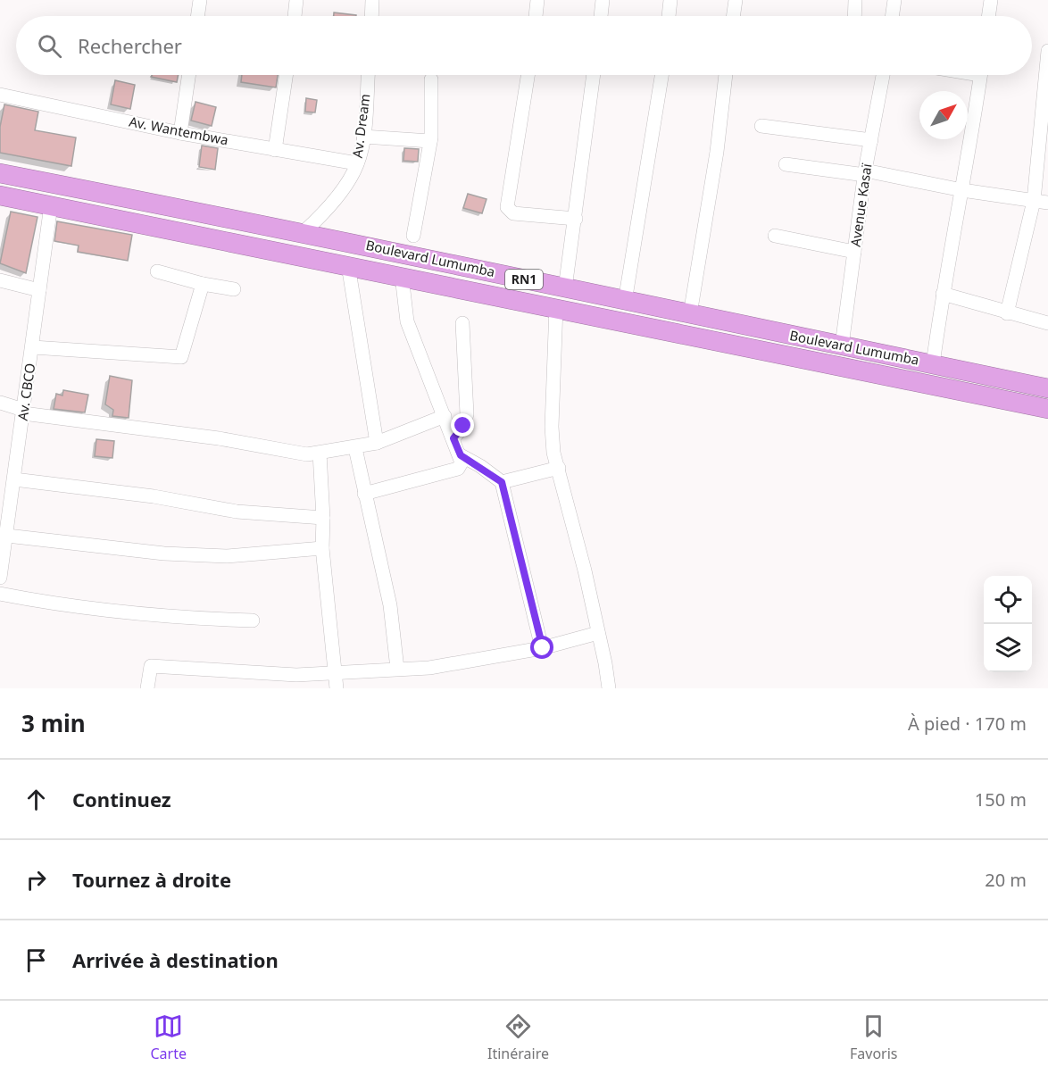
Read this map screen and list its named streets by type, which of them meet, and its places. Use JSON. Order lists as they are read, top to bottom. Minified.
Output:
{"streets":{"highway":["Boulevard Lumumba","RN1"],"street":["Av. Dream","Av. Wantembwa","Avenue Kasaï","Av. CBCO"]},"crossings":[["Av. Dream","Av. Wantembwa"],["Av. Dream","Boulevard Lumumba"],["Avenue Kasaï","Boulevard Lumumba"],["Boulevard Lumumba","Av. CBCO"]],"north":"top right","page":{"search":"Rechercher","heading":["3 min","À pied · 170 m"],"list":[["Continuez","150 m"],["Tournez à droite","20 m"],"Arrivée à destination"],"nav":["Carte","Itinéraire","Favoris"]}}
